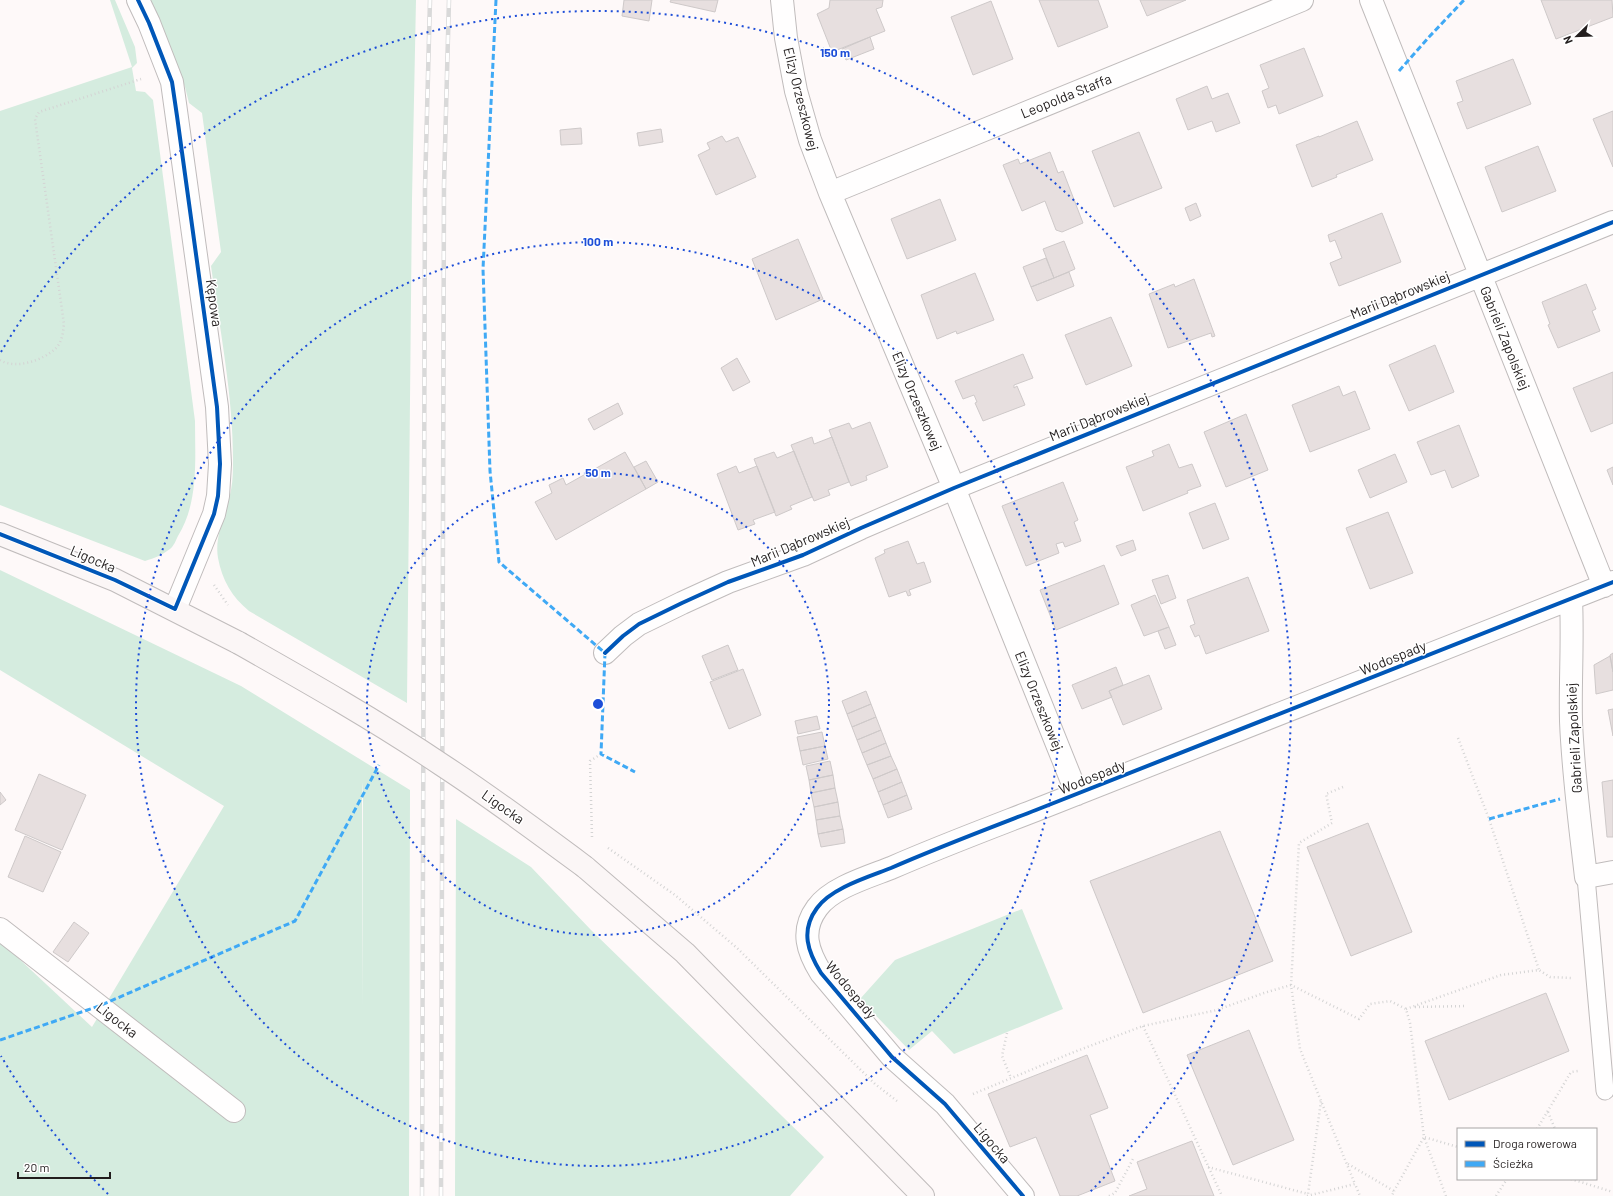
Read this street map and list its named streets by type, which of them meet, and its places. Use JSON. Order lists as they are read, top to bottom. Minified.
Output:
{"streets":{"street":["Leopolda Staffa","Elizy Orzeszkowej","Marii Dąbrowskiej","Kępowa","Gabrieli Zapolskiej","Ligocka","Wodospady"]},"crossings":[["Leopolda Staffa","Elizy Orzeszkowej"],["Elizy Orzeszkowej","Marii Dąbrowskiej"],["Elizy Orzeszkowej","Wodospady"],["Marii Dąbrowskiej","Gabrieli Zapolskiej"],["Kępowa","Ligocka"],["Gabrieli Zapolskiej","Wodospady"],["Ligocka","Wodospady"]],"legend":["Droga rowerowa","Ścieżka"],"scale_bar":"20 m","north":"bottom left","rings":["150 m","100 m","50 m"]}
